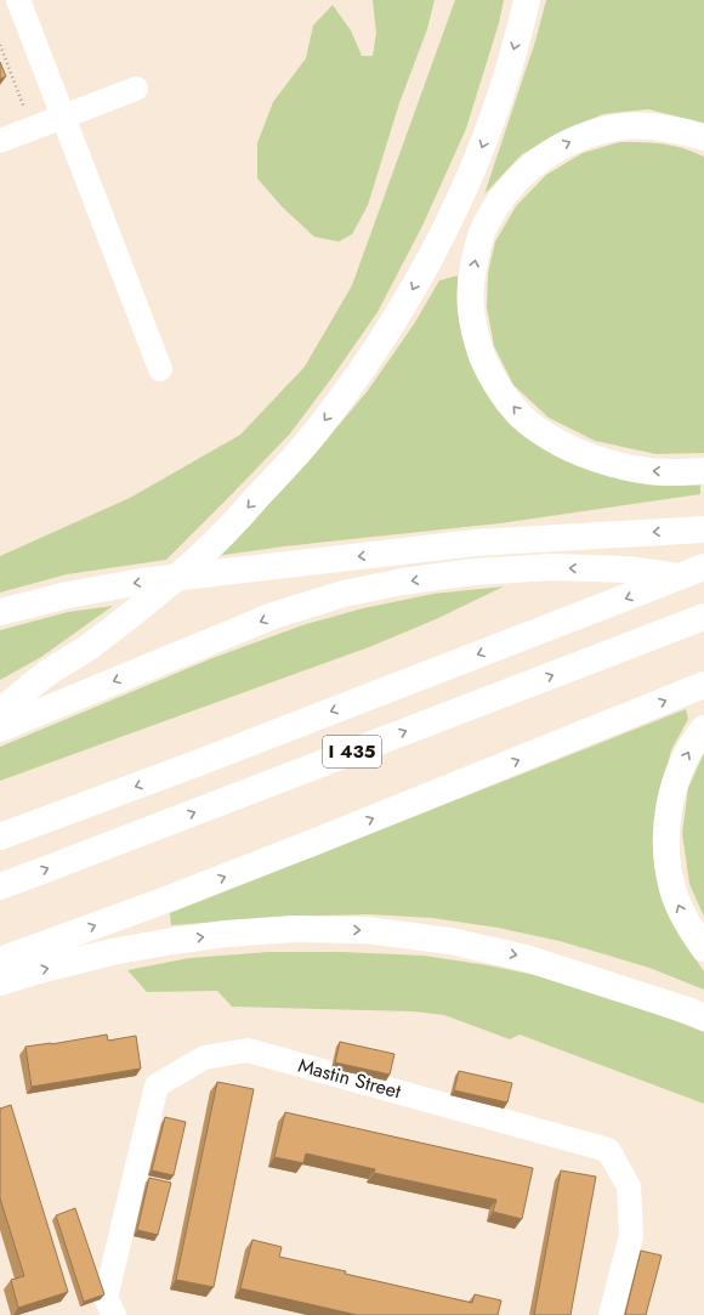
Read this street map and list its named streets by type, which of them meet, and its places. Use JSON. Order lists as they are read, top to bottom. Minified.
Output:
{"streets":{"highway":["I 435"],"street":["Mastin Street"]}}
